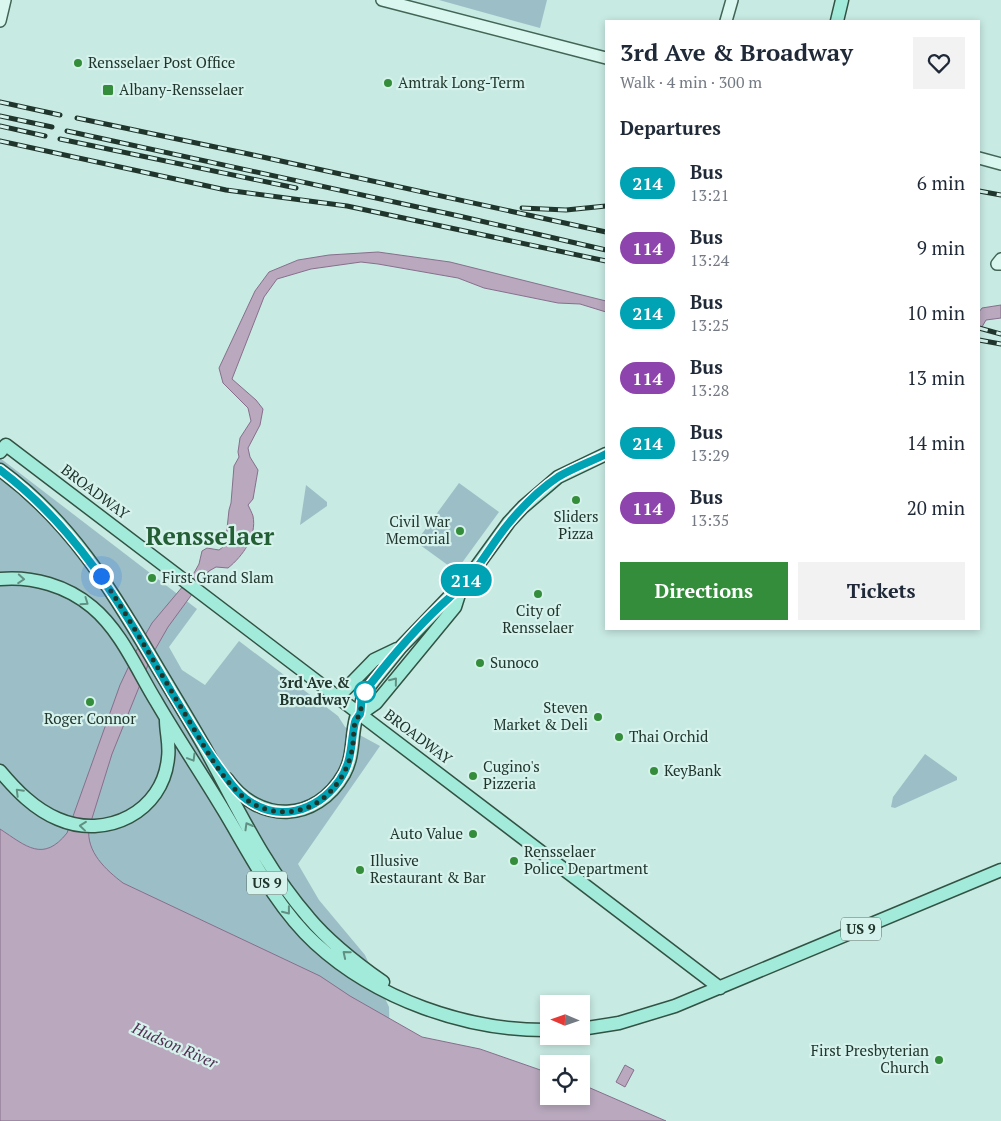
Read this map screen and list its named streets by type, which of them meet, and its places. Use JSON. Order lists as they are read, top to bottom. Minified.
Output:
{"streets":{"main road":["BROADWAY","US 9"]},"crossings":[["BROADWAY","US 9"]],"districts":["Rensselaer"],"water":["Hudson River"],"places":{"other":["Rensselaer Post Office","Amtrak Long-Term","Sliders Pizza","Civil War Memorial","First Grand Slam","City of Rensselaer","Sunoco","3rd Ave & Broadway","Roger Connor","Steven Market & Deli","Thai Orchid","KeyBank","Cugino's Pizzeria","Auto Value","Rensselaer Police Department","Illusive Restaurant & Bar","First Presbyterian Church"],"transit":["Albany-Rensselaer"]},"lines":["bus line 214"],"north":"left","page":{"on_map":"214","heading":[["3rd Ave & Broadway","Walk · 4 min · 300 m"],"Departures"],"list":[{"mark":"214","name":"Bus","note":"13:21","value":"6 min"},{"mark":"114","name":"Bus","note":"13:24","value":"9 min"},{"mark":"214","name":"Bus","note":"13:25","value":"10 min"},{"mark":"114","name":"Bus","note":"13:28","value":"13 min"},{"mark":"214","name":"Bus","note":"13:29","value":"14 min"},{"mark":"114","name":"Bus","note":"13:35","value":"20 min"}],"buttons":["Directions","Tickets"]}}
